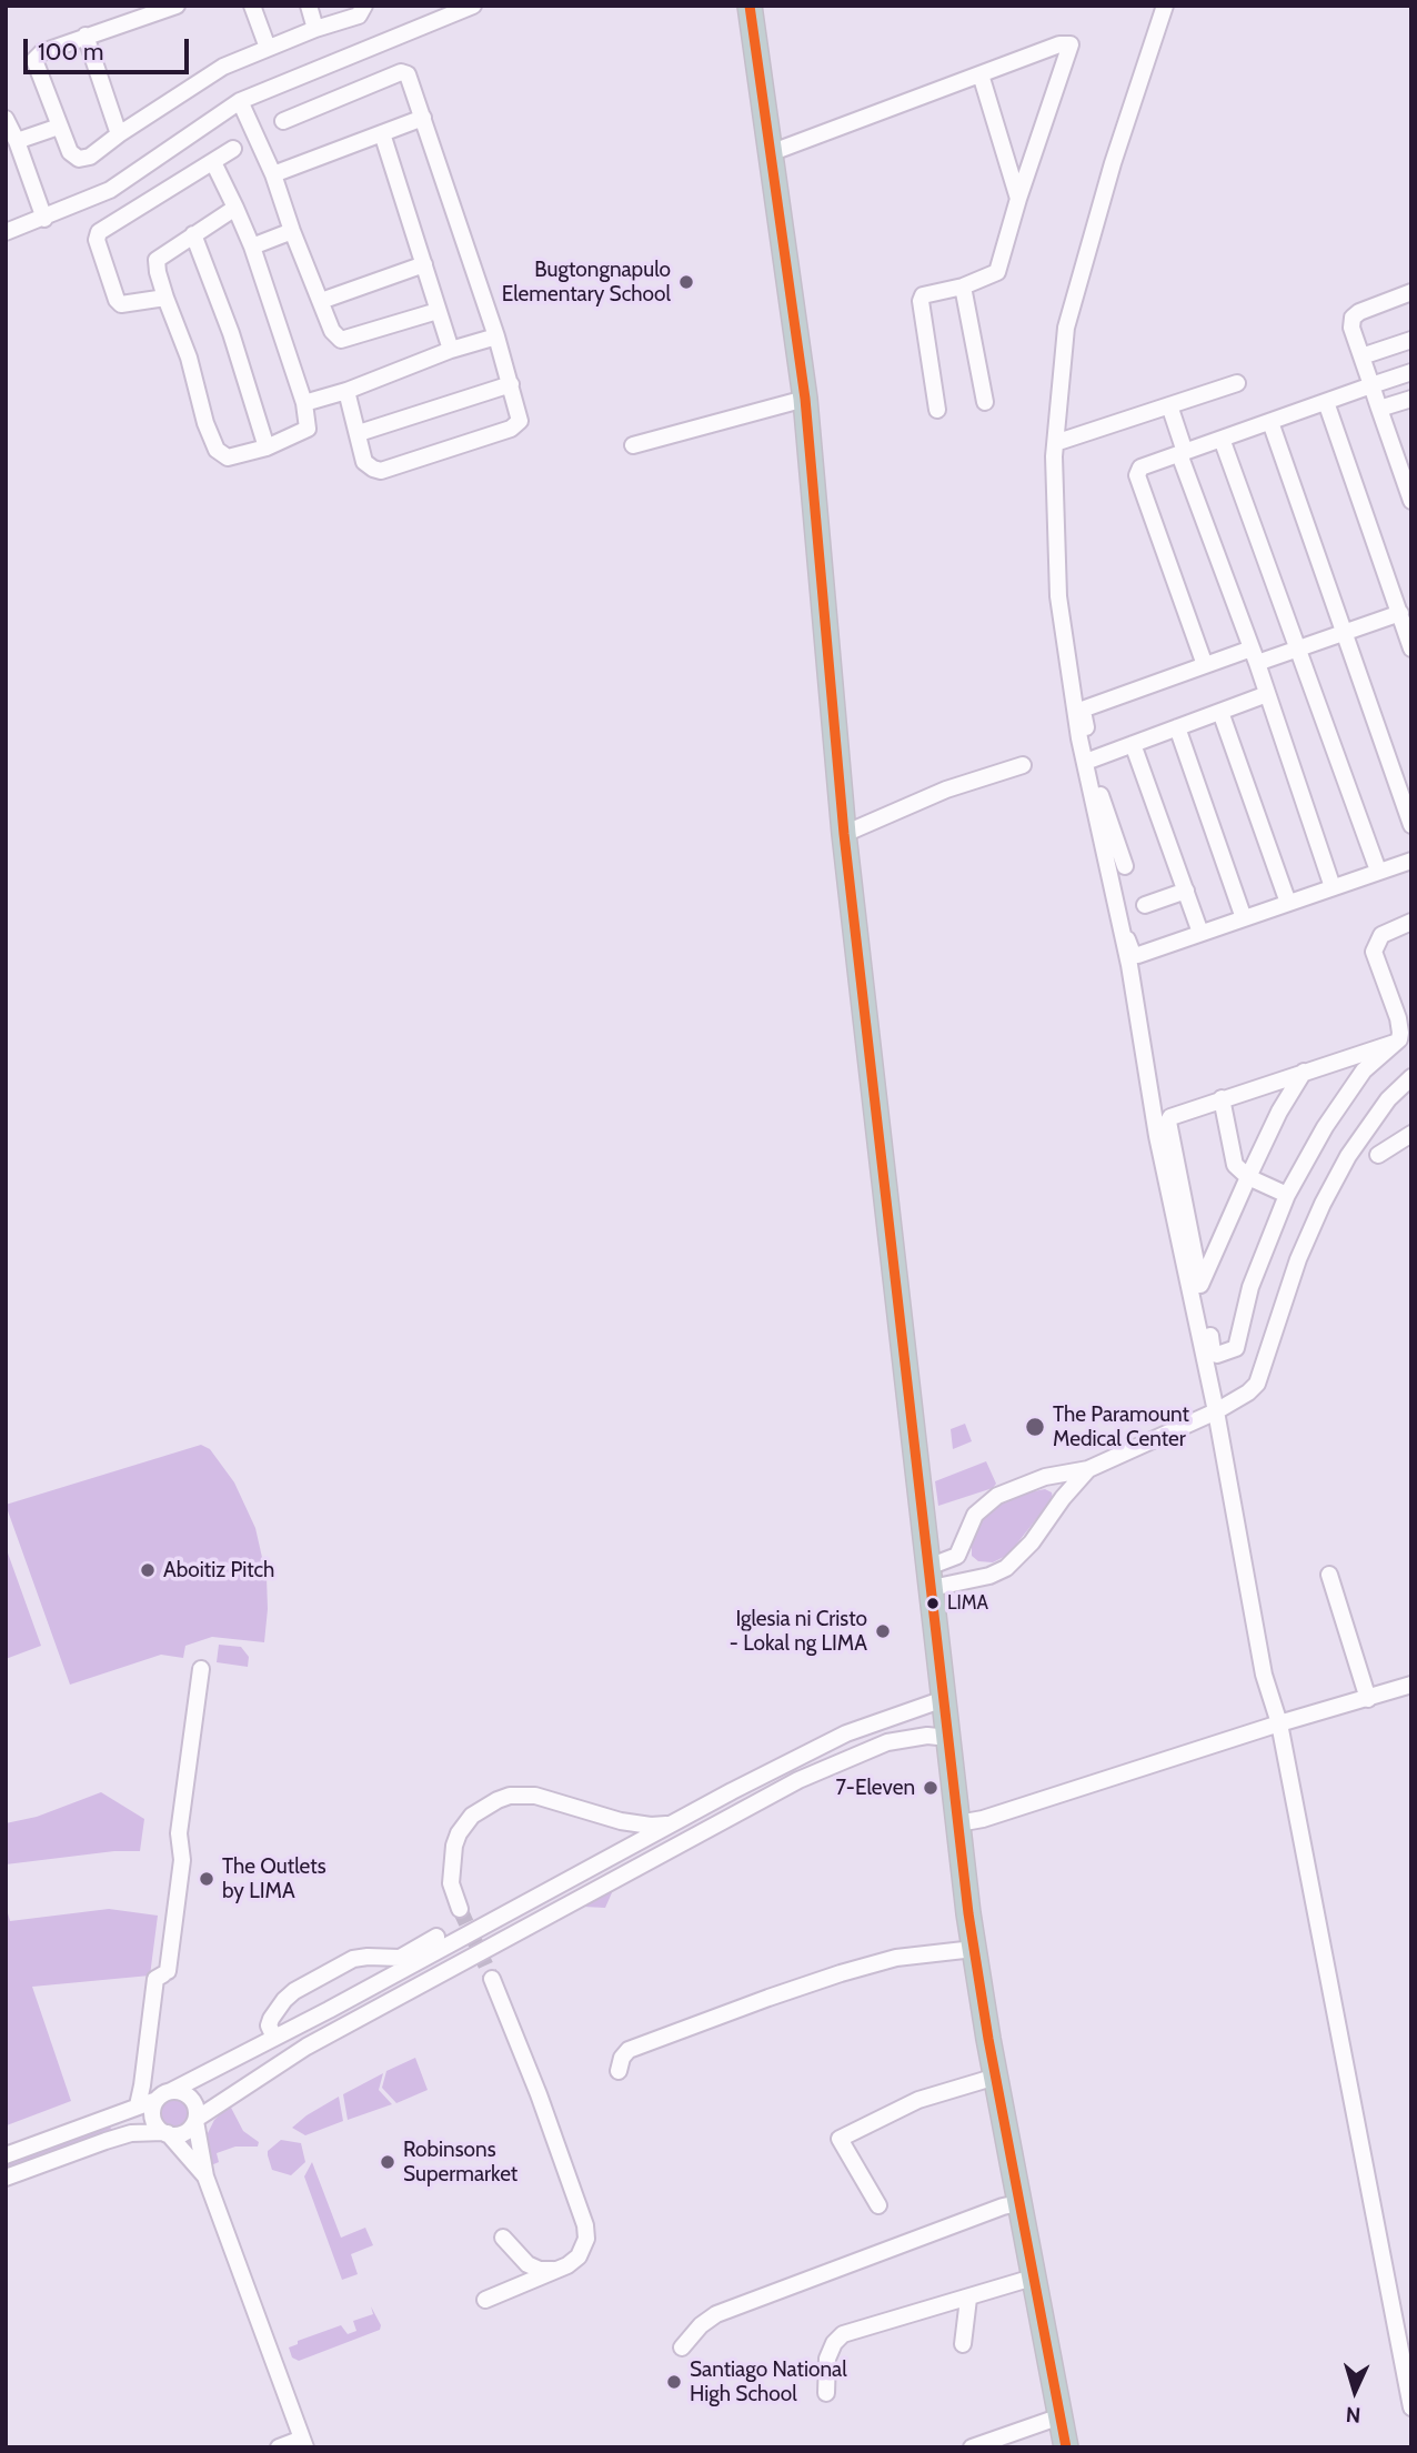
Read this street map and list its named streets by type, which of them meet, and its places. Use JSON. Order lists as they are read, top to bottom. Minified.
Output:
{"places":["Bugtongnapulo Elementary School","The Paramount Medical Center","Aboitiz Pitch","LIMA","Iglesia ni Cristo - Lokal ng LIMA","7-Eleven","The Outlets by LIMA","Robinsons Supermarket","Santiago National High School"],"scale_bar":"100 m","north":"bottom"}
